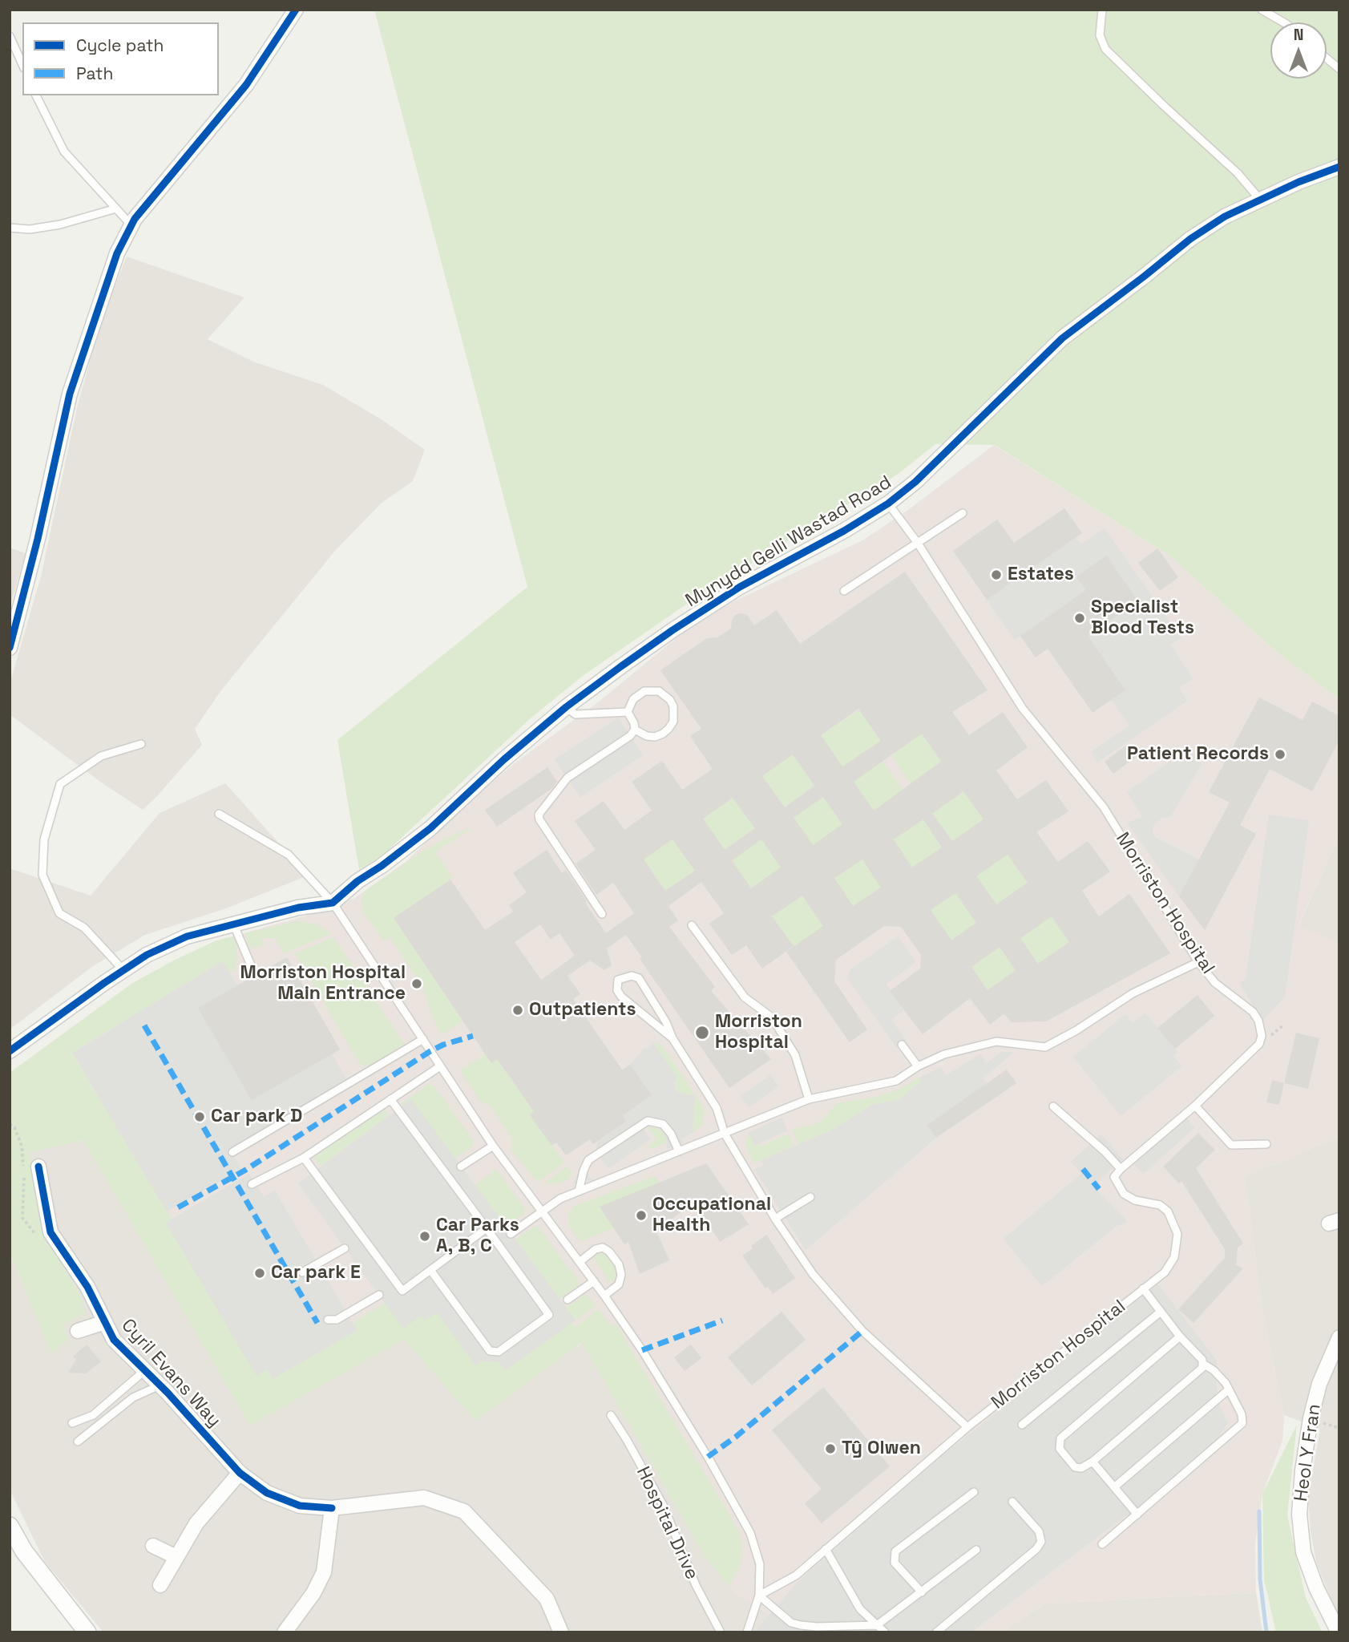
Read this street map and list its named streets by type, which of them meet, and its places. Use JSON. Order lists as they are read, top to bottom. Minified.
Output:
{"streets":{"street":["Mynydd Gelli Wastad Road","Cyril Evans Way","Heol Y Fran"],"lane":["Morriston Hospital","Hospital Drive"]},"crossings":[["Mynydd Gelli Wastad Road","Morriston Hospital"]],"places":["Estates","Specialist Blood Tests","Patient Records","Morriston Hospital Main Entrance","Outpatients","Morriston Hospital","Car park D","Occupational Health","Car Parks A, B, C","Car park E","Tŷ Olwen"],"legend":["Cycle path","Path"],"north":"top"}
